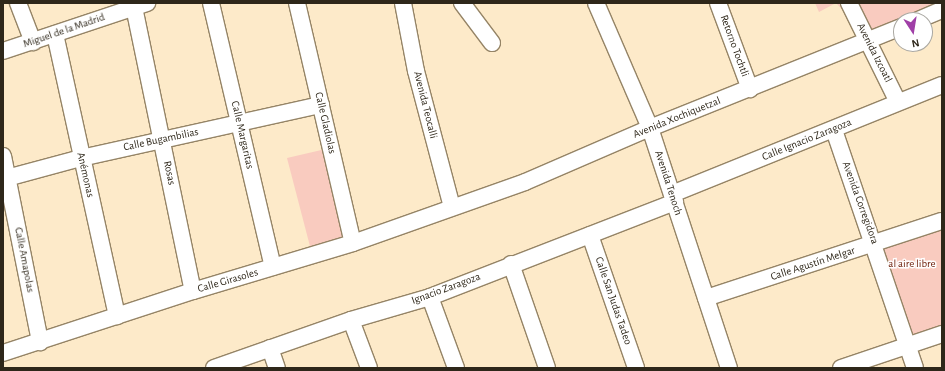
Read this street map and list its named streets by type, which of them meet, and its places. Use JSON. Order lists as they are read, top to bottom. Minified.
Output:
{"streets":{"street":["Miguel de la Madrid","Retorno Tochtli","Avenida Izcoatl","Avenida Teocalli","Avenida Xochiquetzal","Calle Gladiolas","Calle Margaritas","Calle Bugambilias","Calle Ignacio Zaragoza","Rosas","Anémonas","Avenida Tenoch","Avenida Corregidora","Calle Amapolas","Calle Agustín Melgar","Calle Girasoles","Ignacio Zaragoza","Calle San Judas Tadeo"]},"crossings":[["Miguel de la Madrid","Rosas"],["Miguel de la Madrid","Anémonas"],["Retorno Tochtli","Avenida Xochiquetzal"],["Avenida Izcoatl","Avenida Xochiquetzal"],["Avenida Izcoatl","Calle Ignacio Zaragoza"],["Avenida Teocalli","Avenida Xochiquetzal"],["Avenida Teocalli","Calle Girasoles"],["Avenida Xochiquetzal","Avenida Tenoch"],["Avenida Xochiquetzal","Calle Girasoles"],["Calle Gladiolas","Calle Bugambilias"],["Calle Gladiolas","Calle Girasoles"],["Calle Margaritas","Calle Bugambilias"],["Calle Margaritas","Calle Girasoles"],["Calle Bugambilias","Rosas"],["Calle Bugambilias","Anémonas"],["Calle Bugambilias","Calle Amapolas"],["Calle Ignacio Zaragoza","Avenida Tenoch"],["Calle Ignacio Zaragoza","Avenida Corregidora"],["Calle Ignacio Zaragoza","Ignacio Zaragoza"],["Rosas","Calle Girasoles"],["Anémonas","Calle Girasoles"],["Avenida Tenoch","Calle Agustín Melgar"],["Avenida Tenoch","Ignacio Zaragoza"],["Avenida Corregidora","Calle Agustín Melgar"],["Calle Amapolas","Calle Girasoles"],["Ignacio Zaragoza","Calle San Judas Tadeo"]],"parks":["al aire libre"],"north":"bottom"}
